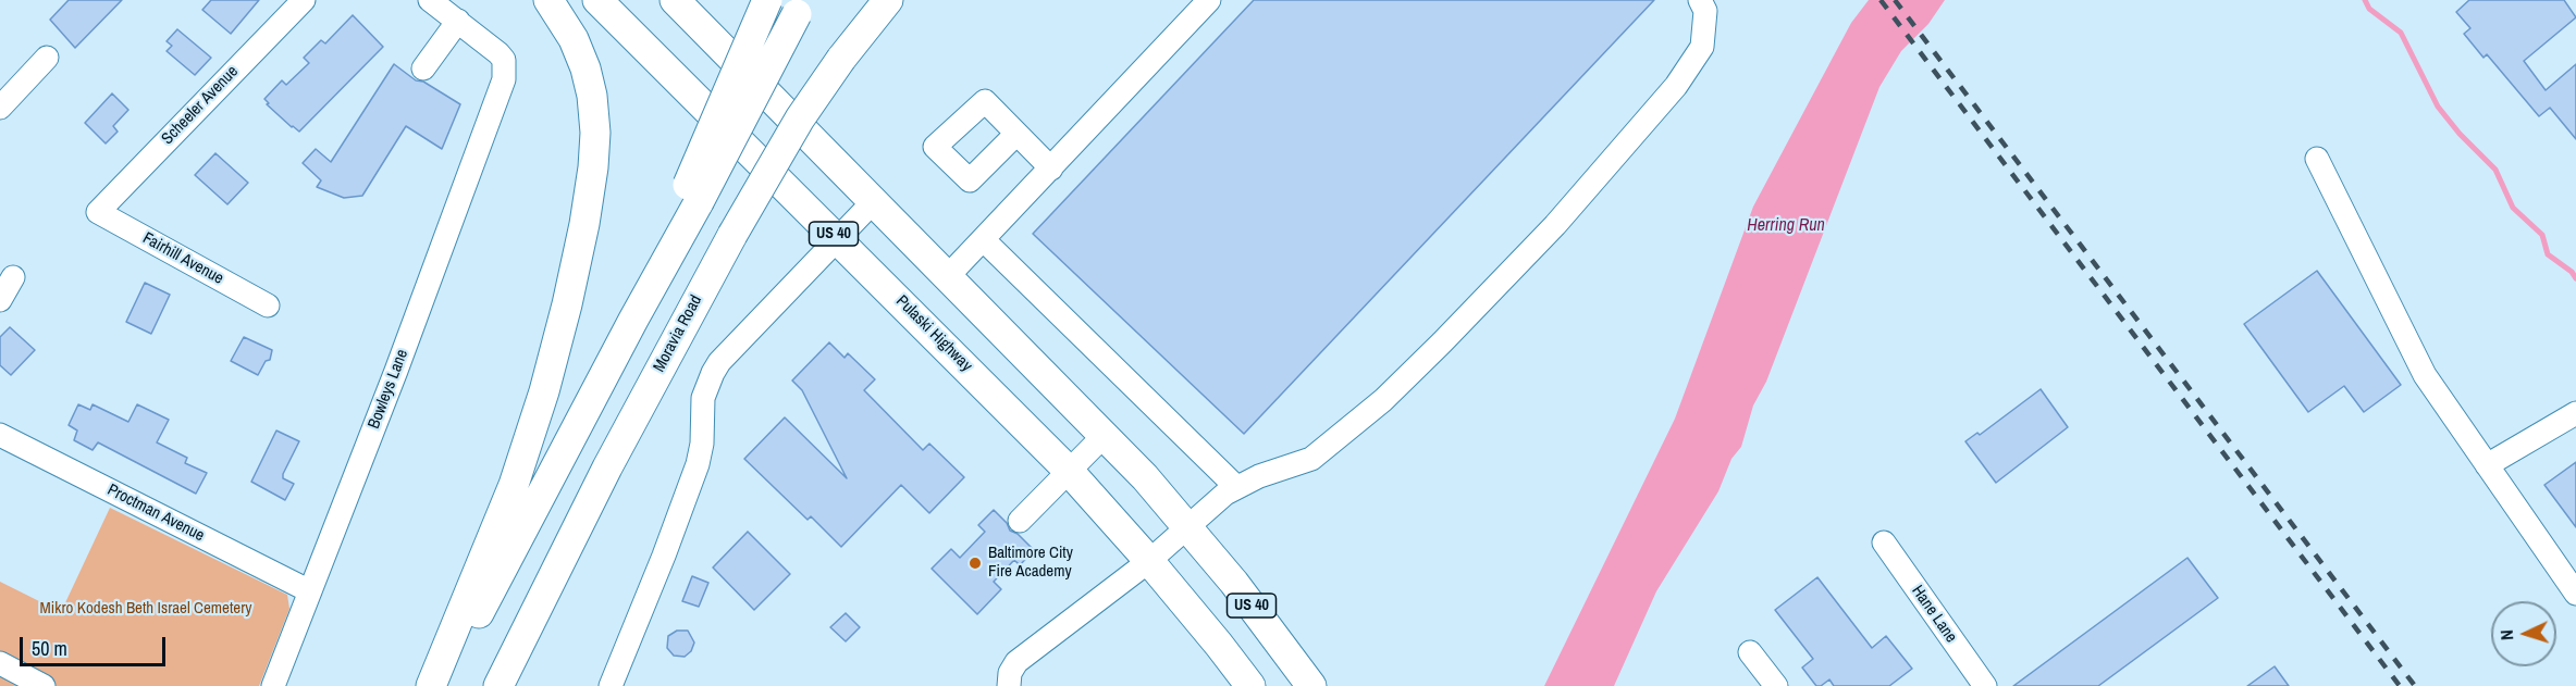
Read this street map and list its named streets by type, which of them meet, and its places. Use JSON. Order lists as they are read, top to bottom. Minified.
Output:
{"streets":{"main road":["US 40","Moravia Road","Pulaski Highway"],"street":["Scheeler Avenue","Fairhill Avenue","Bowleys Lane","Proctman Avenue","Hane Lane"]},"crossings":[["Scheeler Avenue","Fairhill Avenue"],["Bowleys Lane","Proctman Avenue"]],"water":["Herring Run"],"parks":["Mikro Kodesh Beth Israel Cemetery"],"places":["Baltimore City Fire Academy"],"scale_bar":"50 m","north":"left"}
